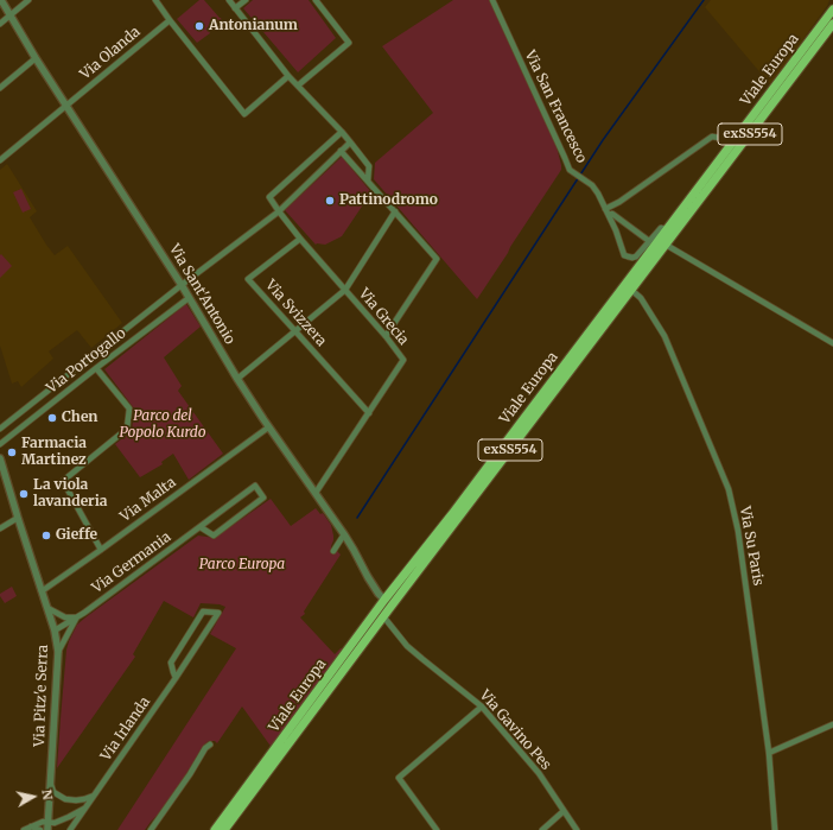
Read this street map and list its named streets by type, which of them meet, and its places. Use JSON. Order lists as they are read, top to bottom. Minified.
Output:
{"streets":{"main road":["Viale Europa","exSS554"],"street":["Via Olanda","Via San Francesco","Via Sant'Antonio","Via Svizzera","Via Grecia","Via Portogallo","Via Malta","Via Su Paris","Via Germania","Via Pitz'e Serra","Via Irlanda","Via Gavino Pes"]},"crossings":[["Via Olanda","Via Sant'Antonio"],["Viale Europa","Via San Francesco"],["Viale Europa","Via Sant'Antonio"],["Viale Europa","Via Su Paris"],["Viale Europa","Via Gavino Pes"],["Via Sant'Antonio","Via Grecia"],["Via Sant'Antonio","Via Portogallo"],["Via Sant'Antonio","Via Malta"],["Via Svizzera","Via Grecia"],["Via Grecia","Via Portogallo"],["Via Malta","Via Pitz'e Serra"],["Via Germania","Via Pitz'e Serra"],["Via Pitz'e Serra","Via Irlanda"]],"parks":["Parco del Popolo Kurdo","Parco Europa"],"places":["Antonianum","Pattinodromo","Chen","Farmacia Martinez","La viola lavanderia","Gieffe"],"north":"right"}
